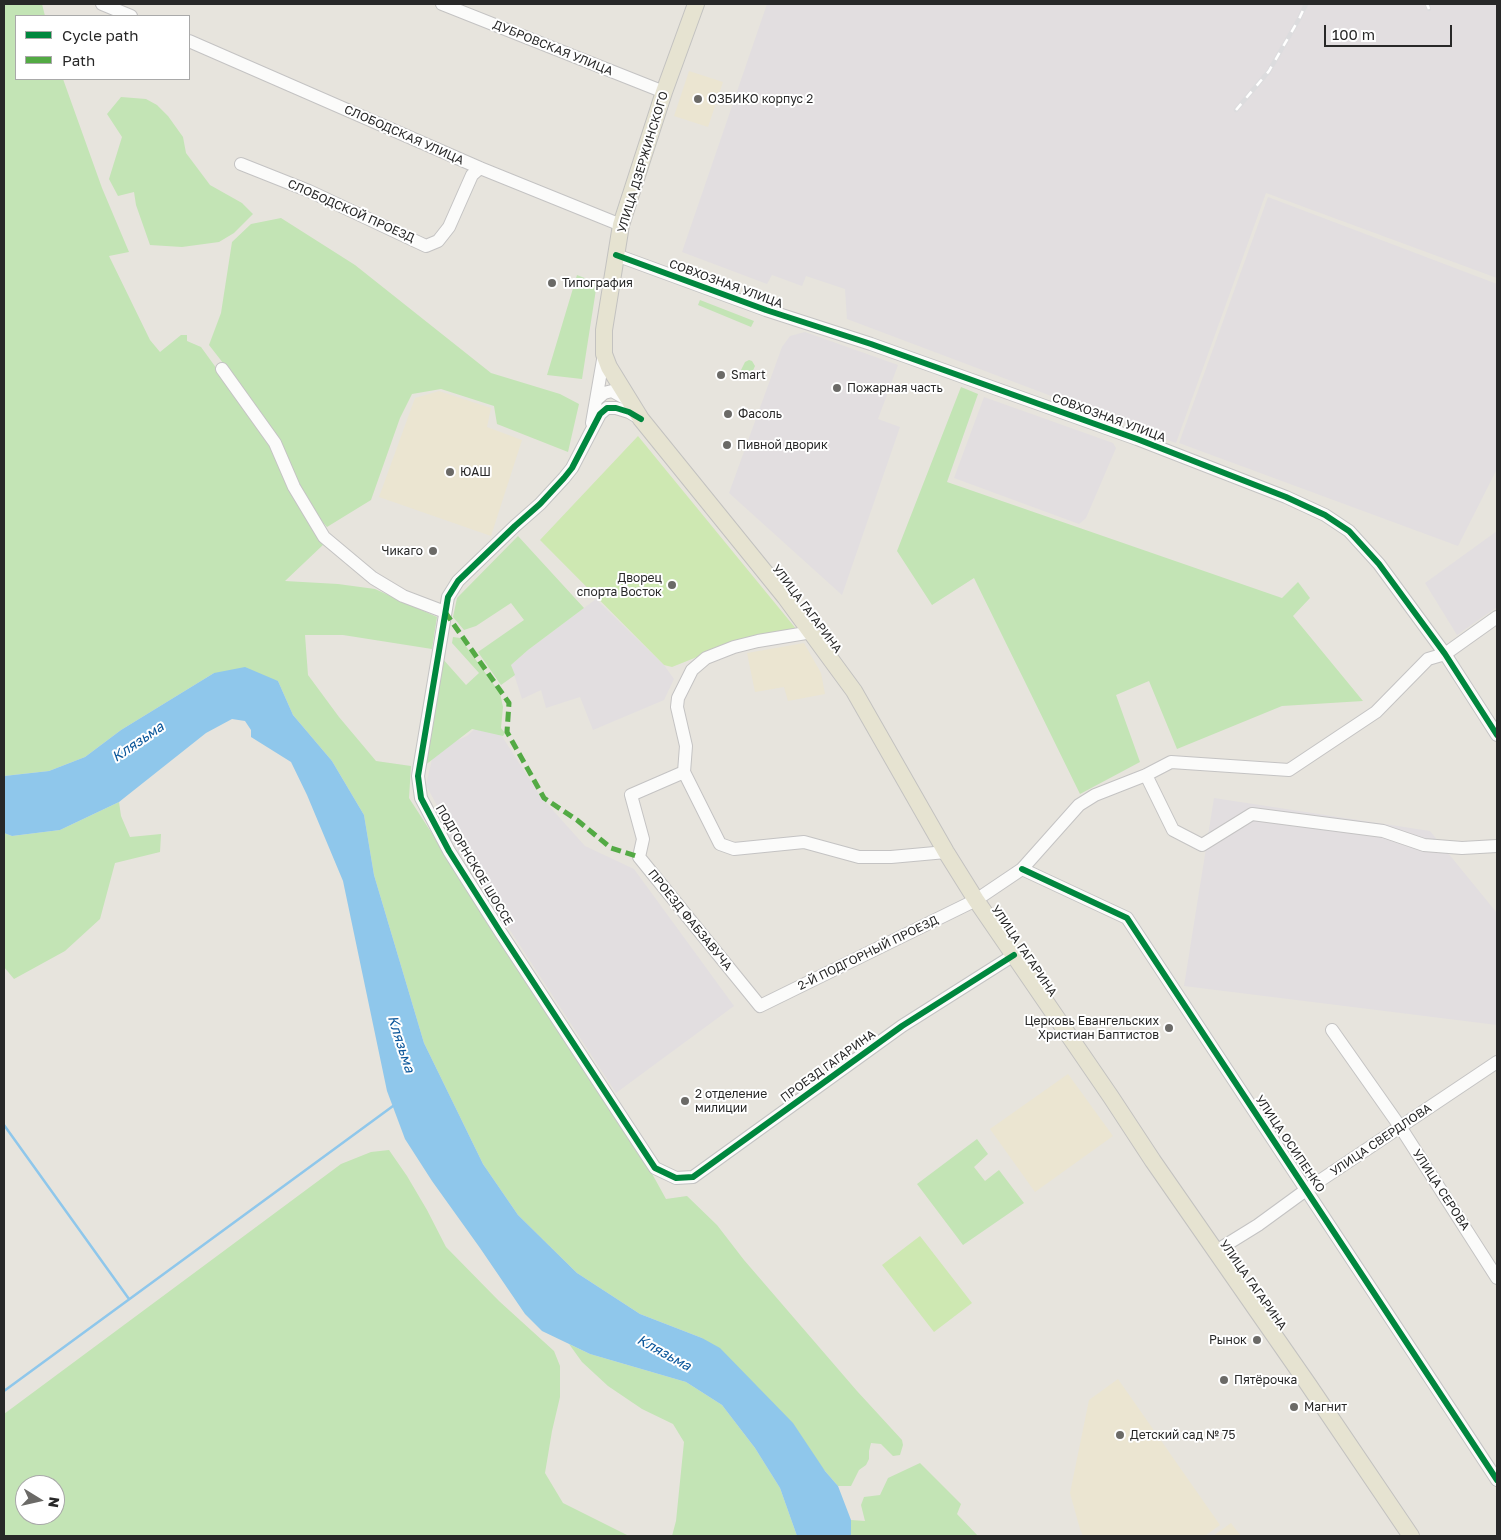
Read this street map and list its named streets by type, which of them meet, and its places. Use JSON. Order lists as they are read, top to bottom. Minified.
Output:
{"streets":{"main road":["УЛИЦА ДЗЕРЖИНСКОГО","УЛИЦА ГАГАРИНА"],"street":["ДУБРОВСКАЯ УЛИЦА","СЛОБОДСКАЯ УЛИЦА","СЛОБОДСКОЙ ПРОЕЗД","СОВХОЗНАЯ УЛИЦА","ПОДГОРНСКОЕ ШОССЕ","ПРОЕЗД ФАБЗАВУЧА","2-Й ПОДГОРНЫЙ ПРОЕЗД","ПРОЕЗД ГАГАРИНА","УЛИЦА СВЕРДЛОВА","УЛИЦА ОСИПЕНКО","УЛИЦА СЕРОВА"]},"crossings":[["ДУБРОВСКАЯ УЛИЦА","УЛИЦА ДЗЕРЖИНСКОГО"],["СЛОБОДСКАЯ УЛИЦА","УЛИЦА ДЗЕРЖИНСКОГО"],["СЛОБОДСКАЯ УЛИЦА","СЛОБОДСКОЙ ПРОЕЗД"],["УЛИЦА ДЗЕРЖИНСКОГО","СОВХОЗНАЯ УЛИЦА"],["УЛИЦА ДЗЕРЖИНСКОГО","УЛИЦА ГАГАРИНА"],["СОВХОЗНАЯ УЛИЦА","2-Й ПОДГОРНЫЙ ПРОЕЗД"],["УЛИЦА ГАГАРИНА","2-Й ПОДГОРНЫЙ ПРОЕЗД"],["УЛИЦА ГАГАРИНА","ПРОЕЗД ГАГАРИНА"],["УЛИЦА ГАГАРИНА","УЛИЦА СВЕРДЛОВА"],["ПОДГОРНСКОЕ ШОССЕ","ПРОЕЗД ГАГАРИНА"],["ПРОЕЗД ФАБЗАВУЧА","2-Й ПОДГОРНЫЙ ПРОЕЗД"],["2-Й ПОДГОРНЫЙ ПРОЕЗД","УЛИЦА ОСИПЕНКО"],["УЛИЦА СВЕРДЛОВА","УЛИЦА ОСИПЕНКО"],["УЛИЦА СВЕРДЛОВА","УЛИЦА СЕРОВА"]],"water":["Клязьма"],"places":["ОЗБИКО корпус 2","Типография","Smart","Пожарная часть","Фасоль","Пивной дворик","ЮАШ","Чикаго","Дворец спорта Восток","Церковь Евангельских Христиан Баптистов","2 отделение милиции","Рынок","Пятёрочка","Магнит","Детский сад № 75"],"legend":["Cycle path","Path"],"scale_bar":"100 m","north":"right"}
